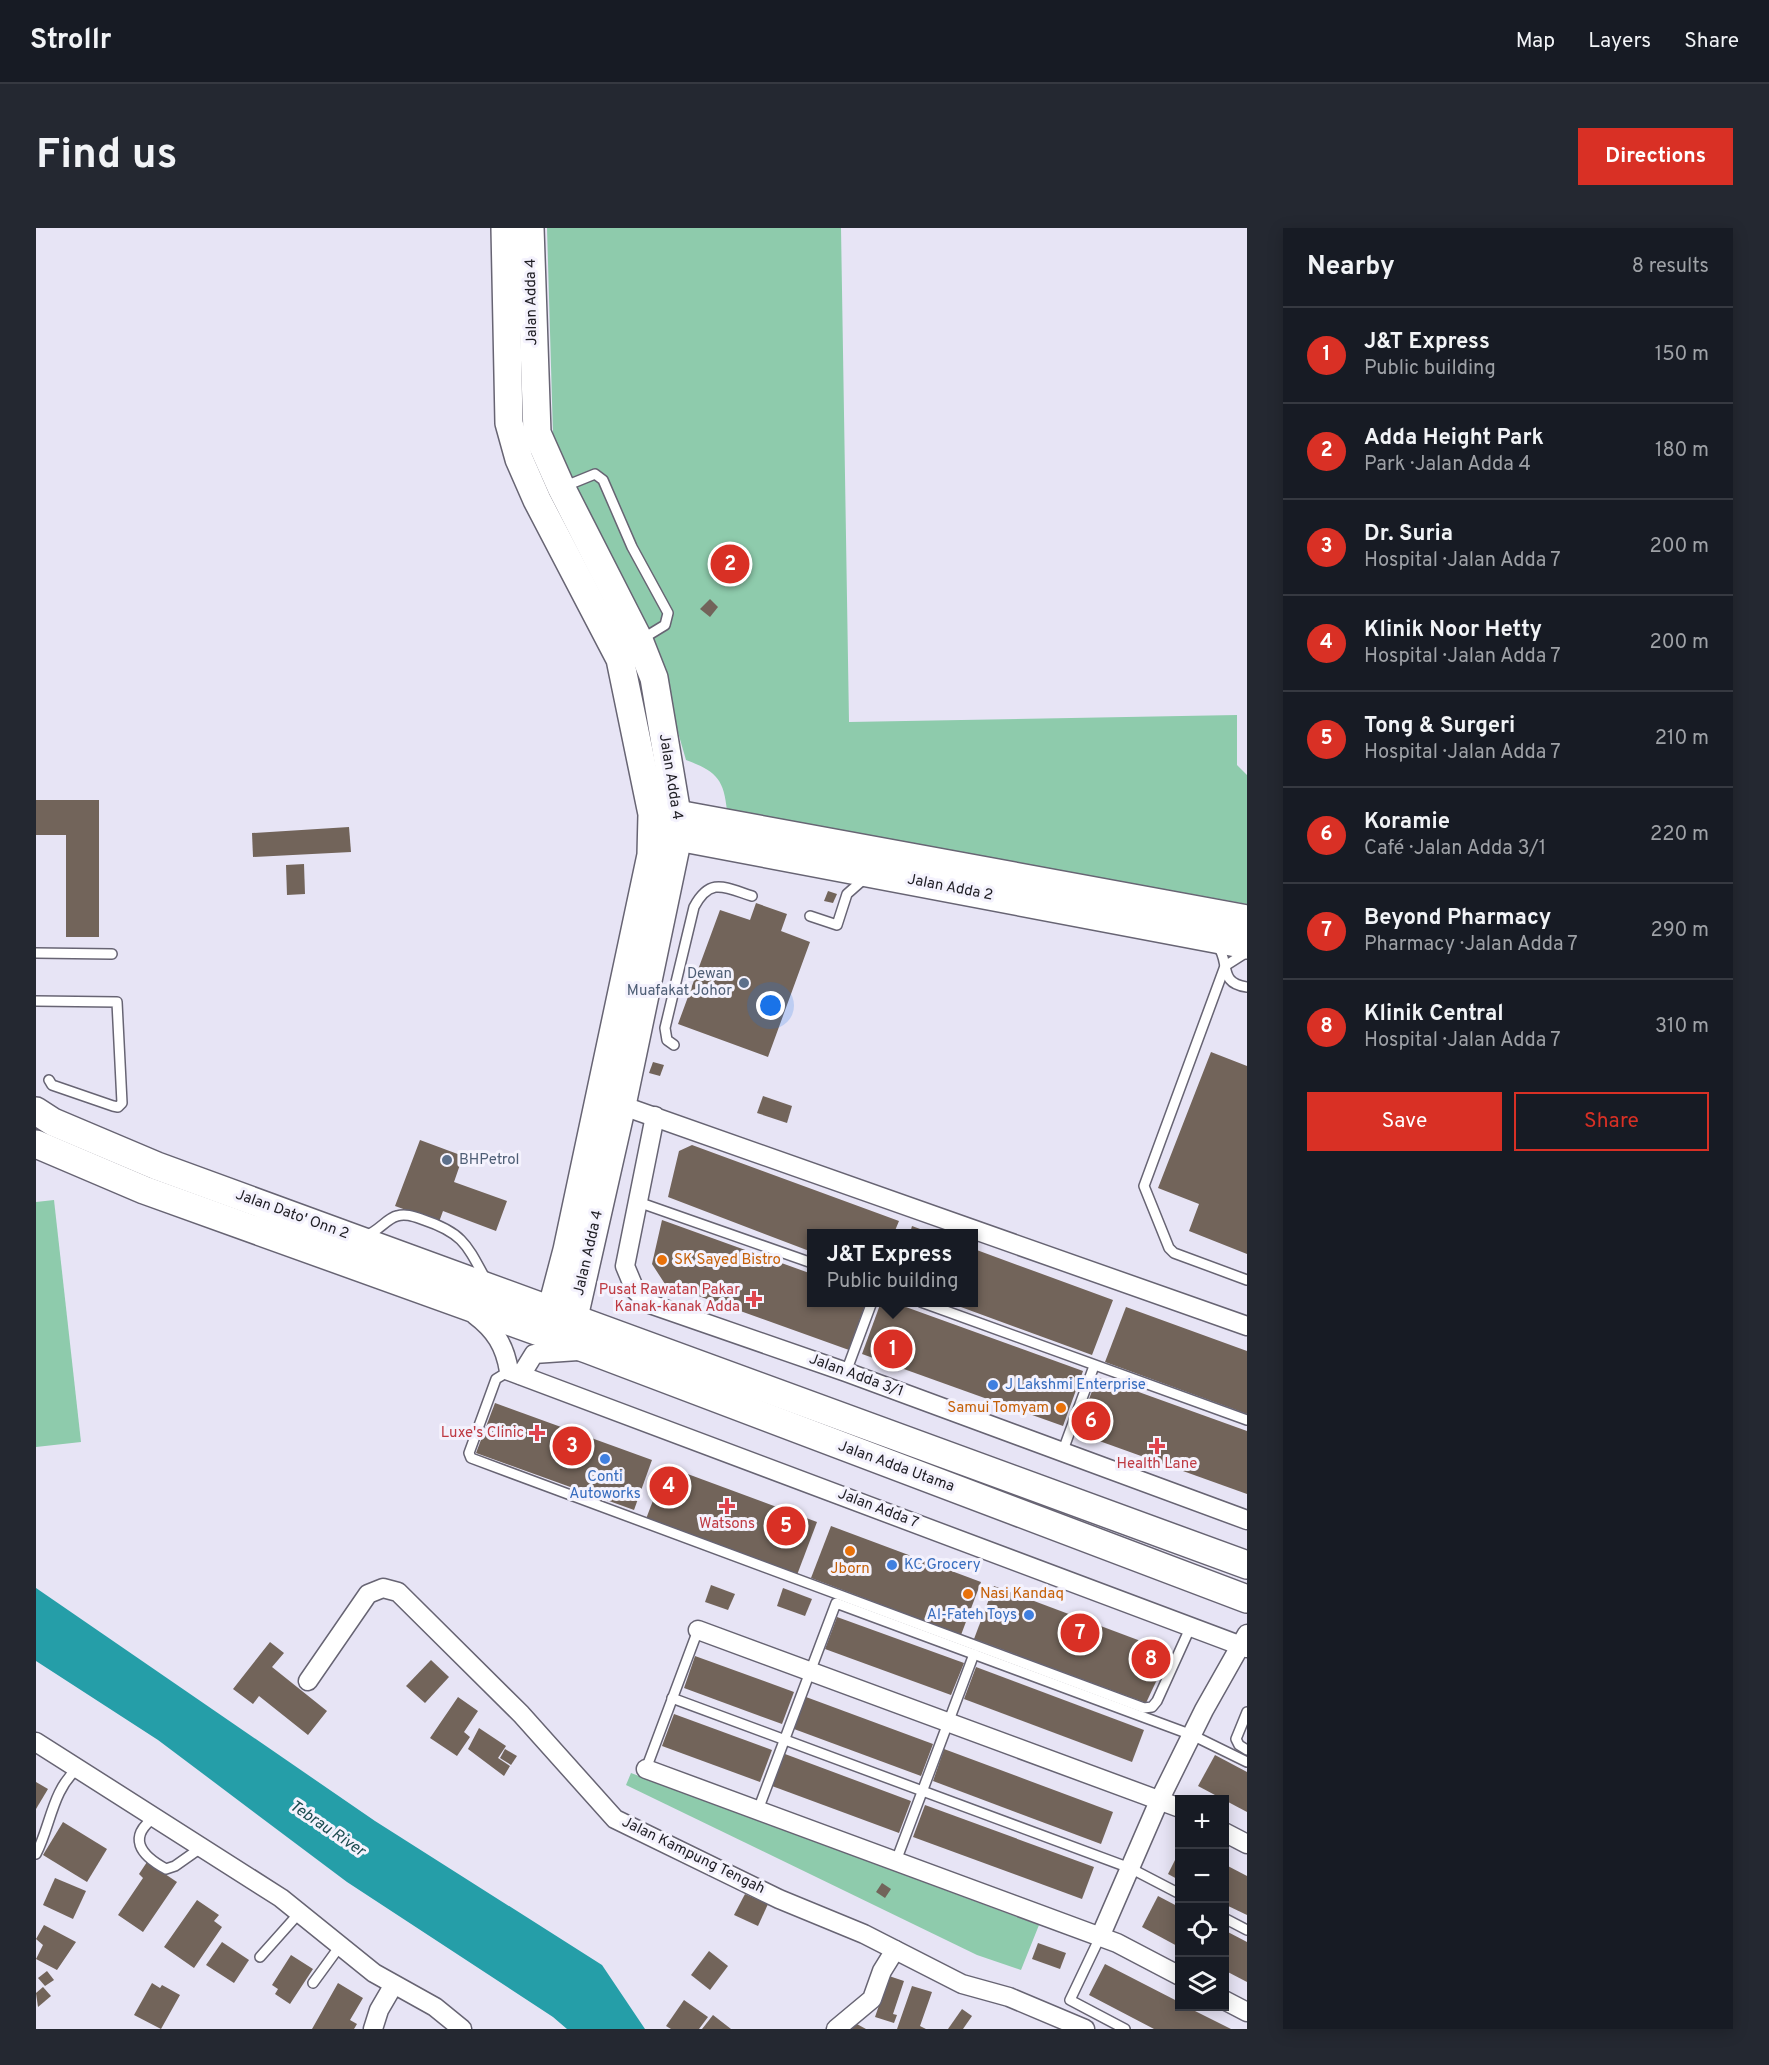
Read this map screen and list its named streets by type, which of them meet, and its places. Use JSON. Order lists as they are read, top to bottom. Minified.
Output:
{"streets":{"street":["Jalan Adda 4","Jalan Adda 2","Jalan Dato' Onn 2","Jalan Adda 3/1","Jalan Adda Utama","Jalan Adda 7","Jalan Kampung Tengah"]},"crossings":[["Jalan Adda 4","Jalan Adda 2"],["Jalan Adda 4","Jalan Dato' Onn 2"],["Jalan Adda 4","Jalan Adda Utama"],["Jalan Dato' Onn 2","Jalan Adda Utama"]],"water":["Tebrau River"],"places":{"other":["Dewan Muafakat Johor","BHPetrol","SK Sayed Bistro","J Lakshmi Enterprise","Samui Tomyam","Conti Autoworks","Jborn","KC Grocery","Nasi Kandaq","Al-Fateh Toys"],"health":["Pusat Rawatan Pakar Kanak-kanak Adda","Luxe's Clinic","Health Lane","Watsons"]},"page":{"header":"Strollr","nav":["Map","Layers","Share"],"buttons":["Directions",["Save","Share"]],"title":"Find us","heading":["Nearby","8 results"],"list":[{"mark":"1","name":"J&T Express","note":"Public building","value":"150 m"},{"mark":"2","name":"Adda Height Park","note":"Park · Jalan Adda 4","value":"180 m"},{"mark":"3","name":"Dr. Suria","note":"Hospital · Jalan Adda 7","value":"200 m"},{"mark":"4","name":"Klinik Noor Hetty","note":"Hospital · Jalan Adda 7","value":"200 m"},{"mark":"5","name":"Tong & Surgeri","note":"Hospital · Jalan Adda 7","value":"210 m"},{"mark":"6","name":"Koramie","note":"Café · Jalan Adda 3/1","value":"220 m"},{"mark":"7","name":"Beyond Pharmacy","note":"Pharmacy · Jalan Adda 7","value":"290 m"},{"mark":"8","name":"Klinik Central","note":"Hospital · Jalan Adda 7","value":"310 m"}],"pins":["2","1","6","3","4","5","7","8"],"popup":["J&T Express","Public building"],"map_buttons":["+","−"]}}
